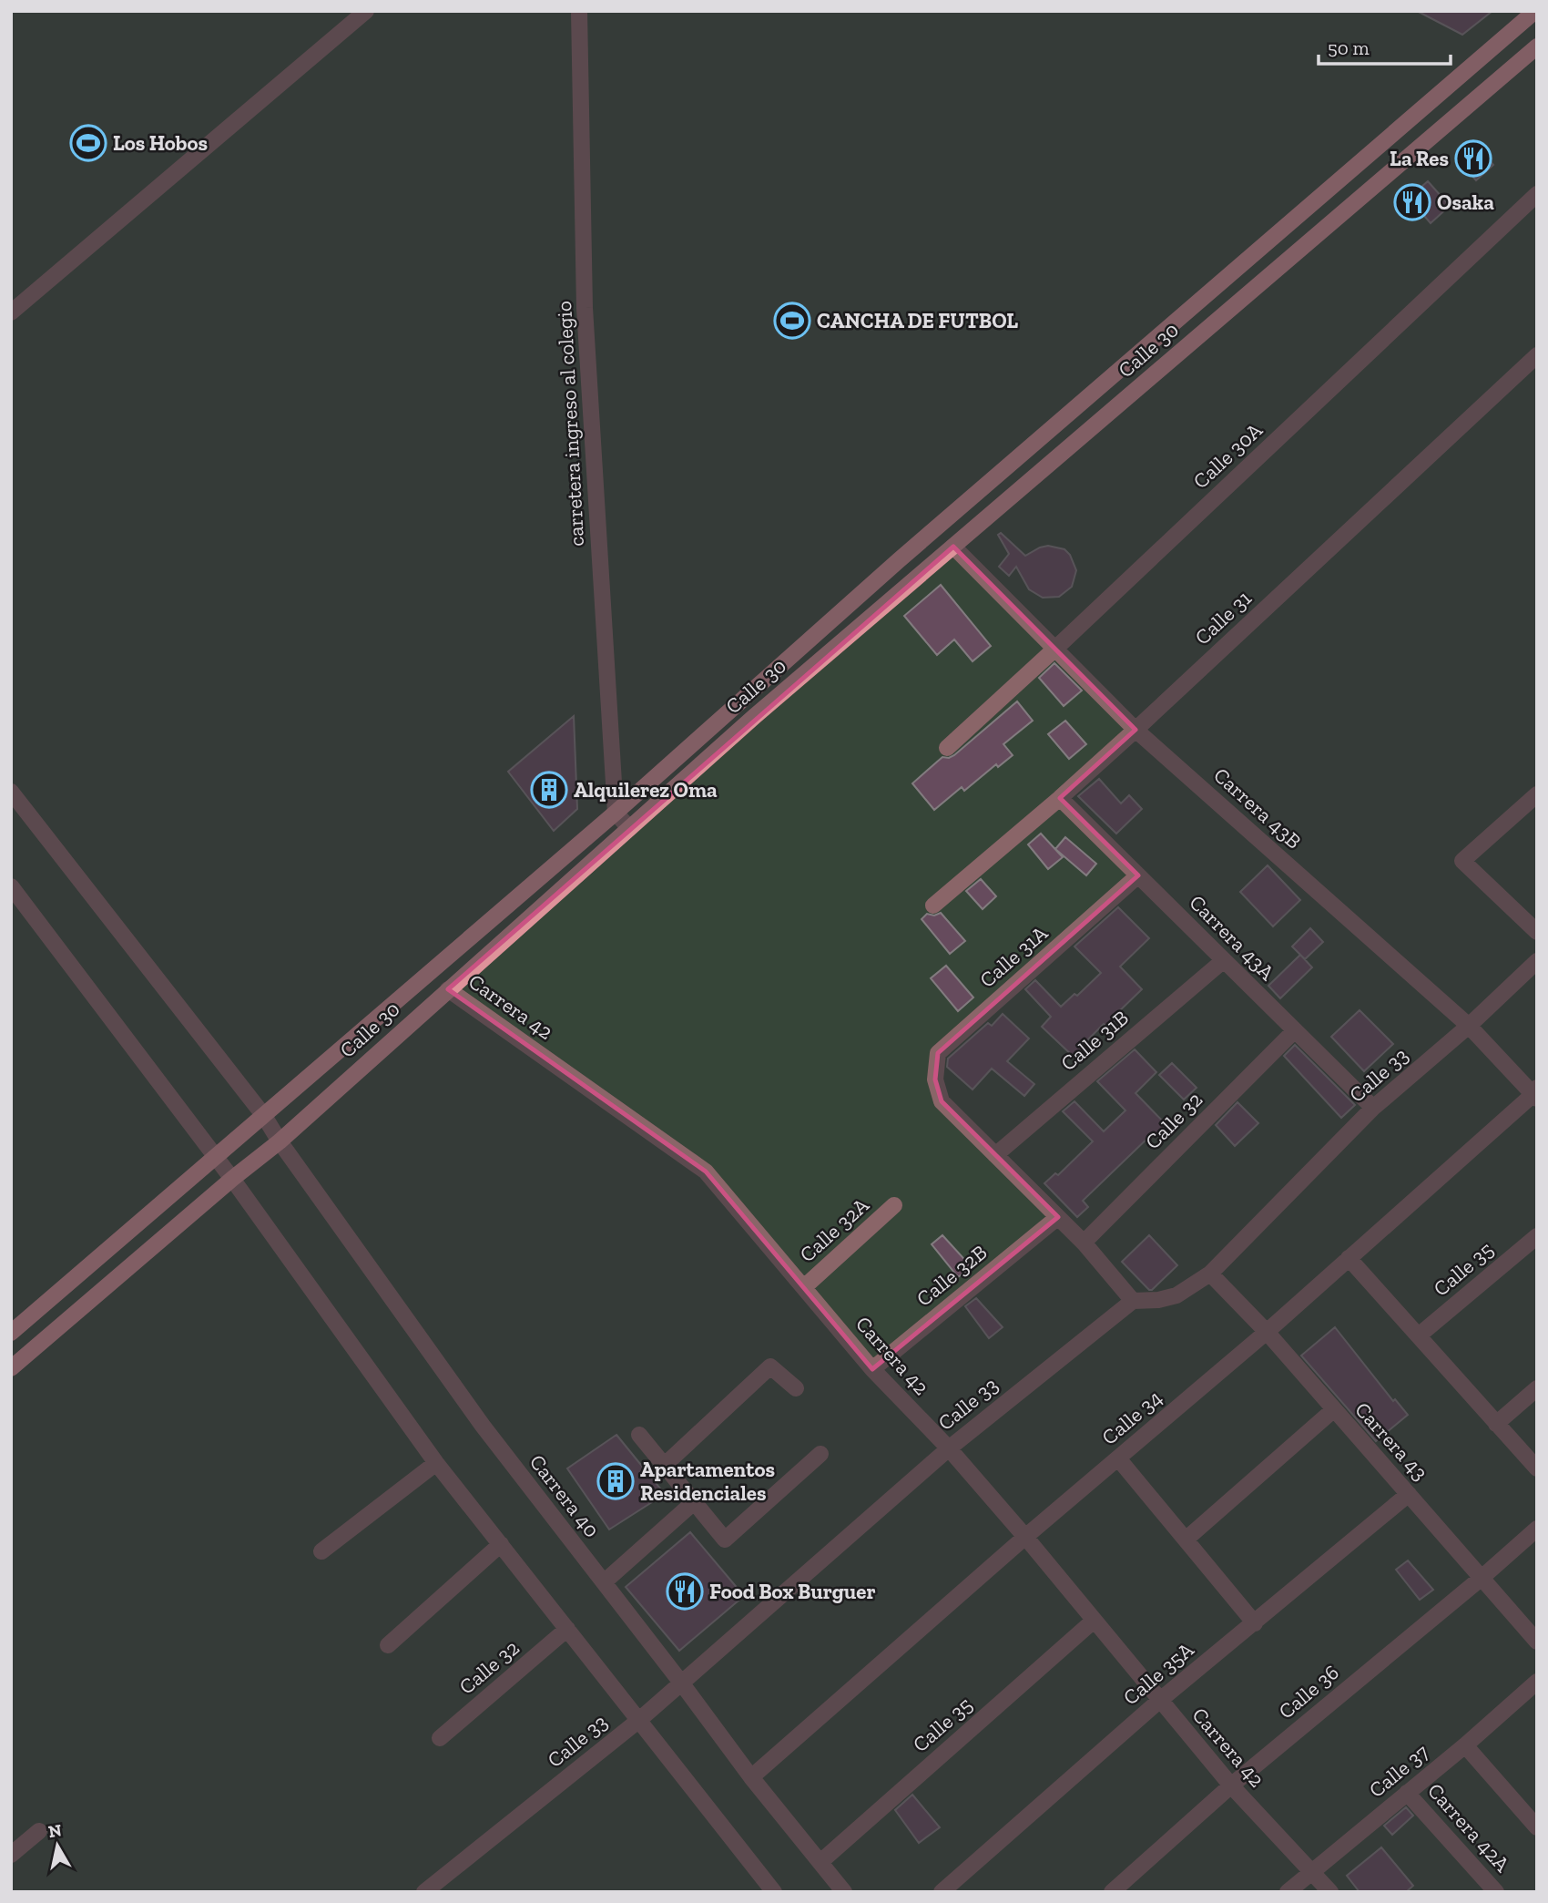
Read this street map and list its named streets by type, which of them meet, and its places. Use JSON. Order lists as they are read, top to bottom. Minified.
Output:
{"streets":{"main road":["Calle 30"],"street":["carretera ingreso al colegio","Calle 30A","Calle 31","Carrera 43B","Carrera 43A","Calle 31A","Carrera 42","Calle 31B","Calle 33","Calle 32","Calle 32A","Calle 35","Calle 32B","Calle 34","Carrera 43","Carrera 40","Calle 35A","Calle 36","Calle 37","Carrera 42A"]},"crossings":[["Calle 30","carretera ingreso al colegio"],["Calle 30","Carrera 43B"],["Calle 30","Carrera 42"],["Calle 30","Carrera 40"],["Calle 30A","Carrera 43B"],["Calle 31","Carrera 43B"],["Calle 31","Carrera 43A"],["Carrera 43B","Calle 33"],["Carrera 43B","Calle 34"],["Carrera 43A","Calle 31A"],["Carrera 43A","Calle 31B"],["Carrera 43A","Calle 33"],["Carrera 43A","Calle 32"],["Calle 31A","Calle 31B"],["Carrera 42","Calle 33"],["Carrera 42","Calle 32A"],["Carrera 42","Calle 35"],["Carrera 42","Calle 32B"],["Carrera 42","Calle 34"],["Carrera 42","Calle 35A"],["Carrera 42","Calle 36"],["Carrera 42","Calle 37"],["Calle 33","Carrera 43"],["Calle 33","Carrera 40"],["Calle 35","Carrera 40"],["Calle 34","Carrera 43"],["Calle 34","Carrera 40"],["Carrera 43","Calle 35A"],["Carrera 43","Calle 36"],["Calle 37","Carrera 42A"]],"places":{"sports":["Los Hobos","CANCHA DE FUTBOL"],"restaurant":["La Res","Osaka","Food Box Burguer"],"building":["Alquilerez Oma","Apartamentos Residenciales"]},"scale_bar":"50 m","north":"top"}
